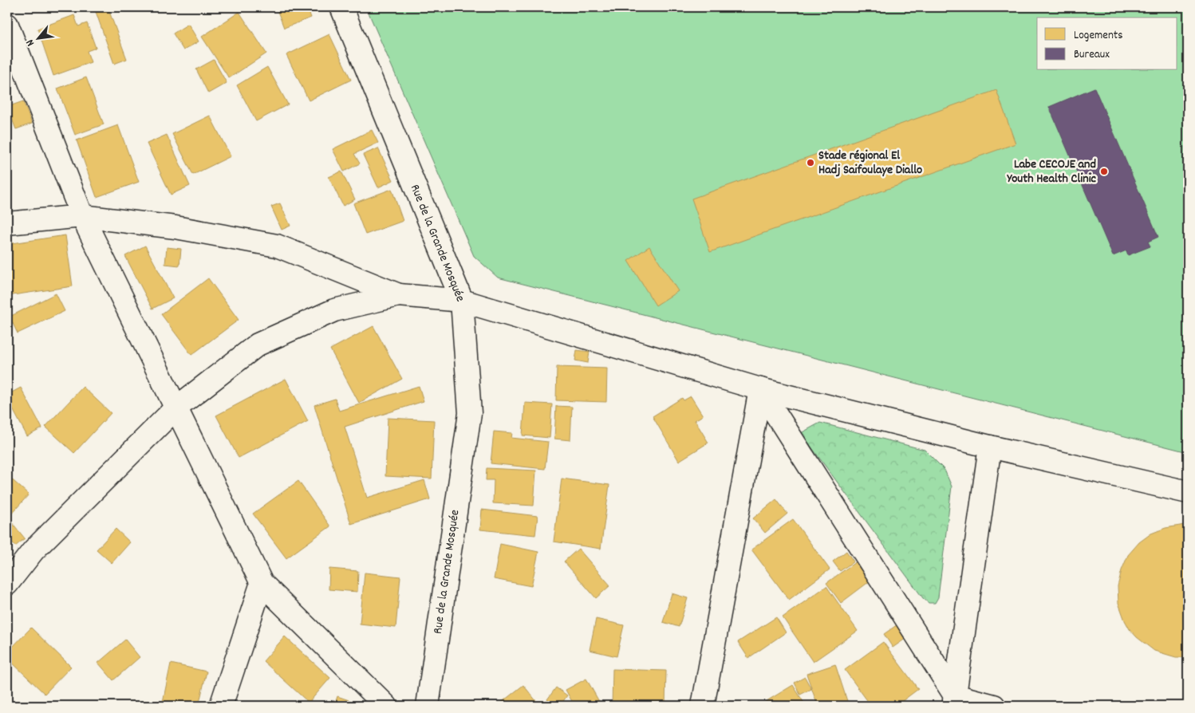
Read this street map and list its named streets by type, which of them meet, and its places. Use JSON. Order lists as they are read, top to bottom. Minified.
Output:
{"streets":{"street":["Rue de la Grande Mosquée"]},"places":["Stade régional El Hadj Saifoulaye Diallo","Labe CECOJE and Youth Health Clinic"],"legend":["Logements","Bureaux"],"north":"bottom left"}
